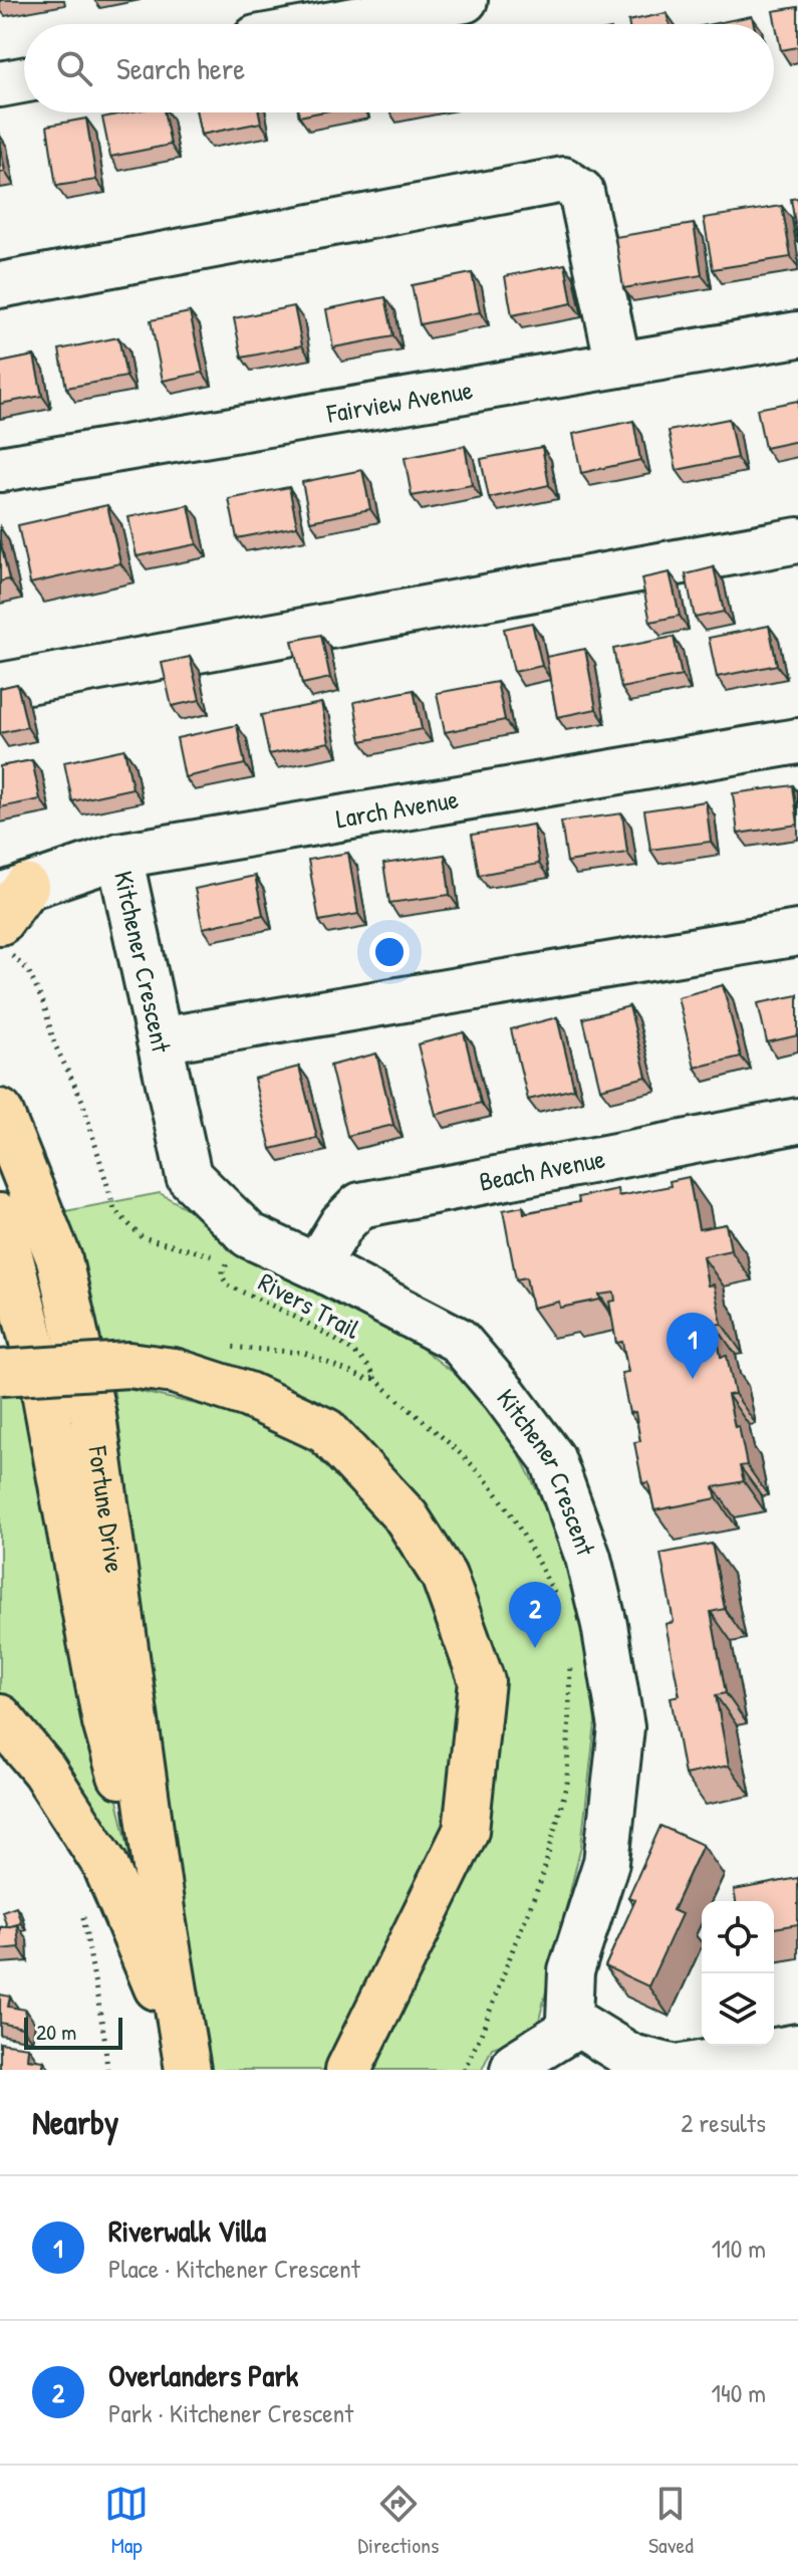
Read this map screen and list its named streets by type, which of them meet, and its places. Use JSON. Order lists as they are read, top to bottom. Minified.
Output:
{"streets":{"main road":["Fortune Drive"],"street":["Fairview Avenue","Larch Avenue","Kitchener Crescent","Beach Avenue"],"path":["Rivers Trail"]},"crossings":[["Larch Avenue","Kitchener Crescent"],["Kitchener Crescent","Beach Avenue"]],"scale_bar":"20 m","page":{"search":"Search here","pins":["1","2"],"scale":"20 m","heading":["Nearby","2 results"],"list":[{"mark":"1","name":"Riverwalk Villa","note":"Place · Kitchener Crescent","value":"110 m"},{"mark":"2","name":"Overlanders Park","note":"Park · Kitchener Crescent","value":"140 m"}],"nav":["Map","Directions","Saved"]}}
